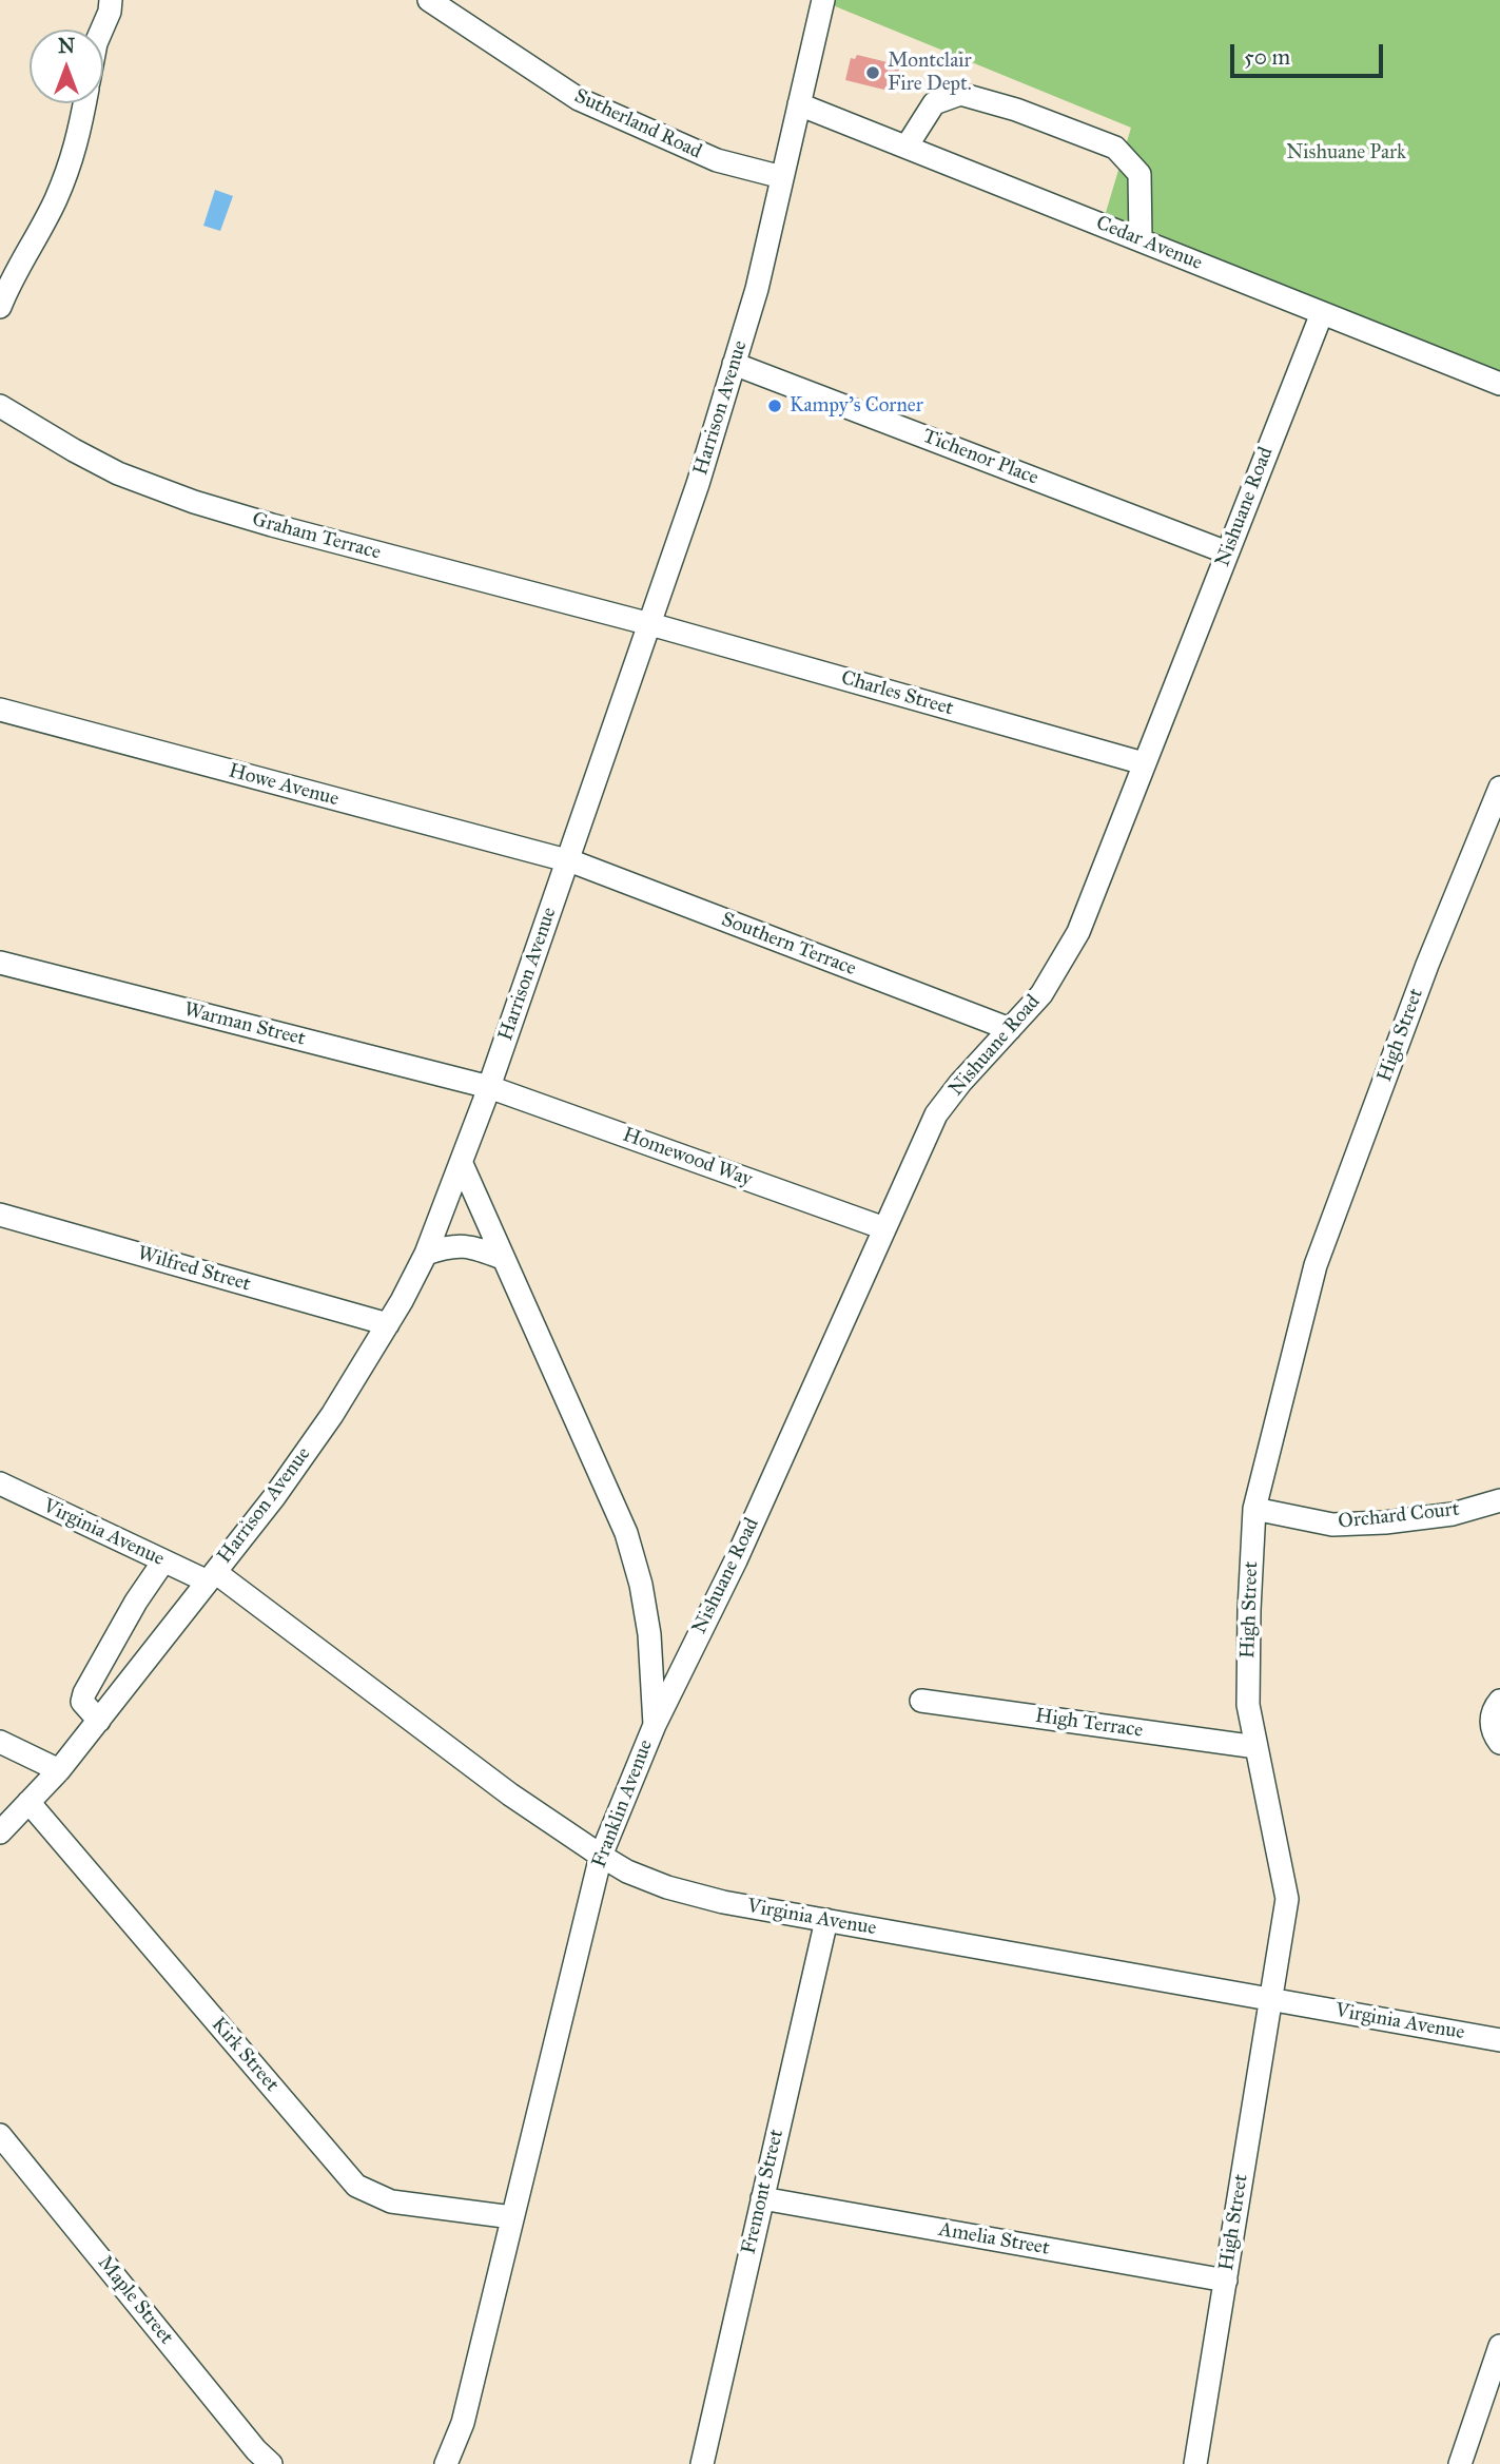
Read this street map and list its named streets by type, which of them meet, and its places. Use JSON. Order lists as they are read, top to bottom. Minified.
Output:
{"streets":{"street":["Sutherland Road","Cedar Avenue","Harrison Avenue","Tichenor Place","Nishuane Road","Graham Terrace","Charles Street","Howe Avenue","Southern Terrace","Warman Street","High Street","Homewood Way","Wilfred Street","Orchard Court","Virginia Avenue","High Terrace","Franklin Avenue","Kirk Street","Fremont Street","Amelia Street","Maple Street"]},"crossings":[["Sutherland Road","Harrison Avenue"],["Cedar Avenue","Harrison Avenue"],["Cedar Avenue","Nishuane Road"],["Harrison Avenue","Tichenor Place"],["Harrison Avenue","Graham Terrace"],["Harrison Avenue","Charles Street"],["Harrison Avenue","Howe Avenue"],["Harrison Avenue","Southern Terrace"],["Harrison Avenue","Warman Street"],["Harrison Avenue","Homewood Way"],["Harrison Avenue","Wilfred Street"],["Harrison Avenue","Virginia Avenue"],["Harrison Avenue","Franklin Avenue"],["Harrison Avenue","Kirk Street"],["Tichenor Place","Nishuane Road"],["Nishuane Road","Charles Street"],["Nishuane Road","Southern Terrace"],["Nishuane Road","Homewood Way"],["Nishuane Road","Franklin Avenue"],["Graham Terrace","Charles Street"],["Howe Avenue","Southern Terrace"],["Warman Street","Homewood Way"],["High Street","Orchard Court"],["High Street","Virginia Avenue"],["High Street","High Terrace"],["High Street","Amelia Street"],["Virginia Avenue","Franklin Avenue"],["Virginia Avenue","Fremont Street"],["Franklin Avenue","Kirk Street"],["Fremont Street","Amelia Street"]],"parks":["Nishuane Park"],"places":["Montclair Fire Dept.","Kampy's Corner"],"scale_bar":"50 m","north":"top"}
